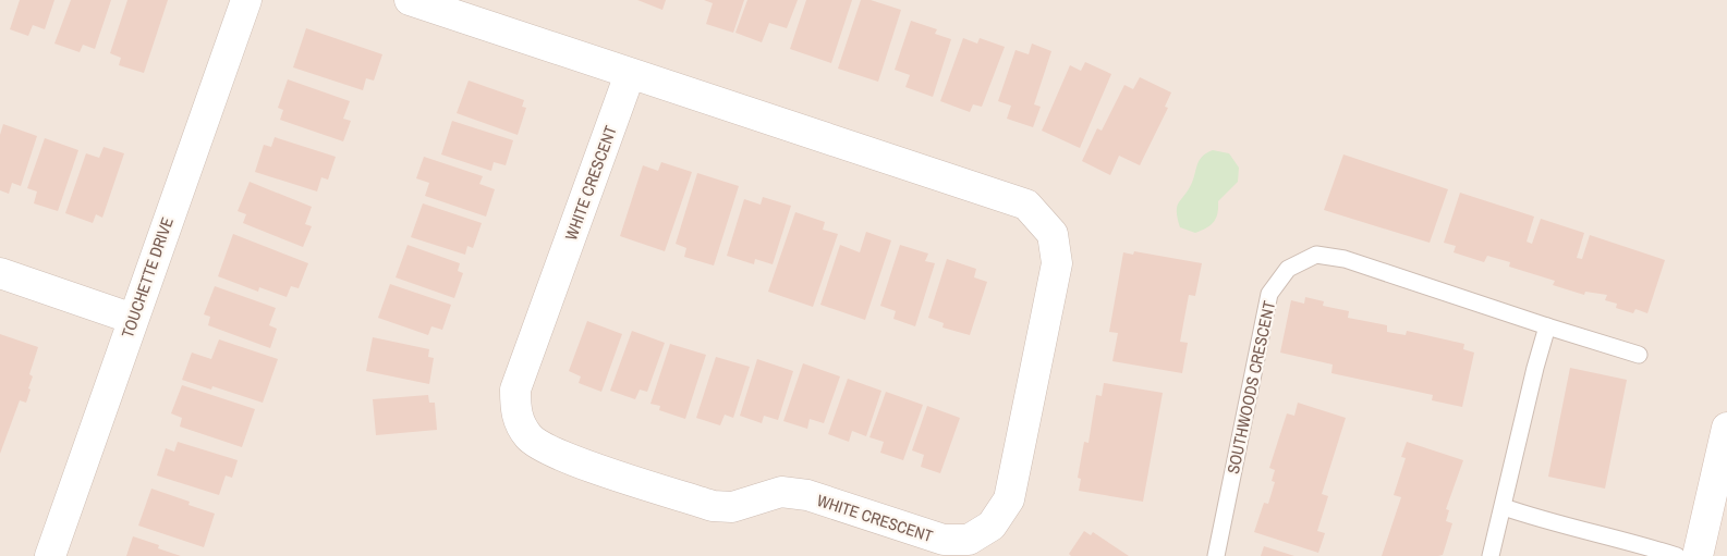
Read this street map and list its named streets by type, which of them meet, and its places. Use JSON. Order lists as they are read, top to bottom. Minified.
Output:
{"streets":{"street":["WHITE CRESCENT","TOUCHETTE DRIVE"],"lane":["SOUTHWOODS CRESCENT"]}}
